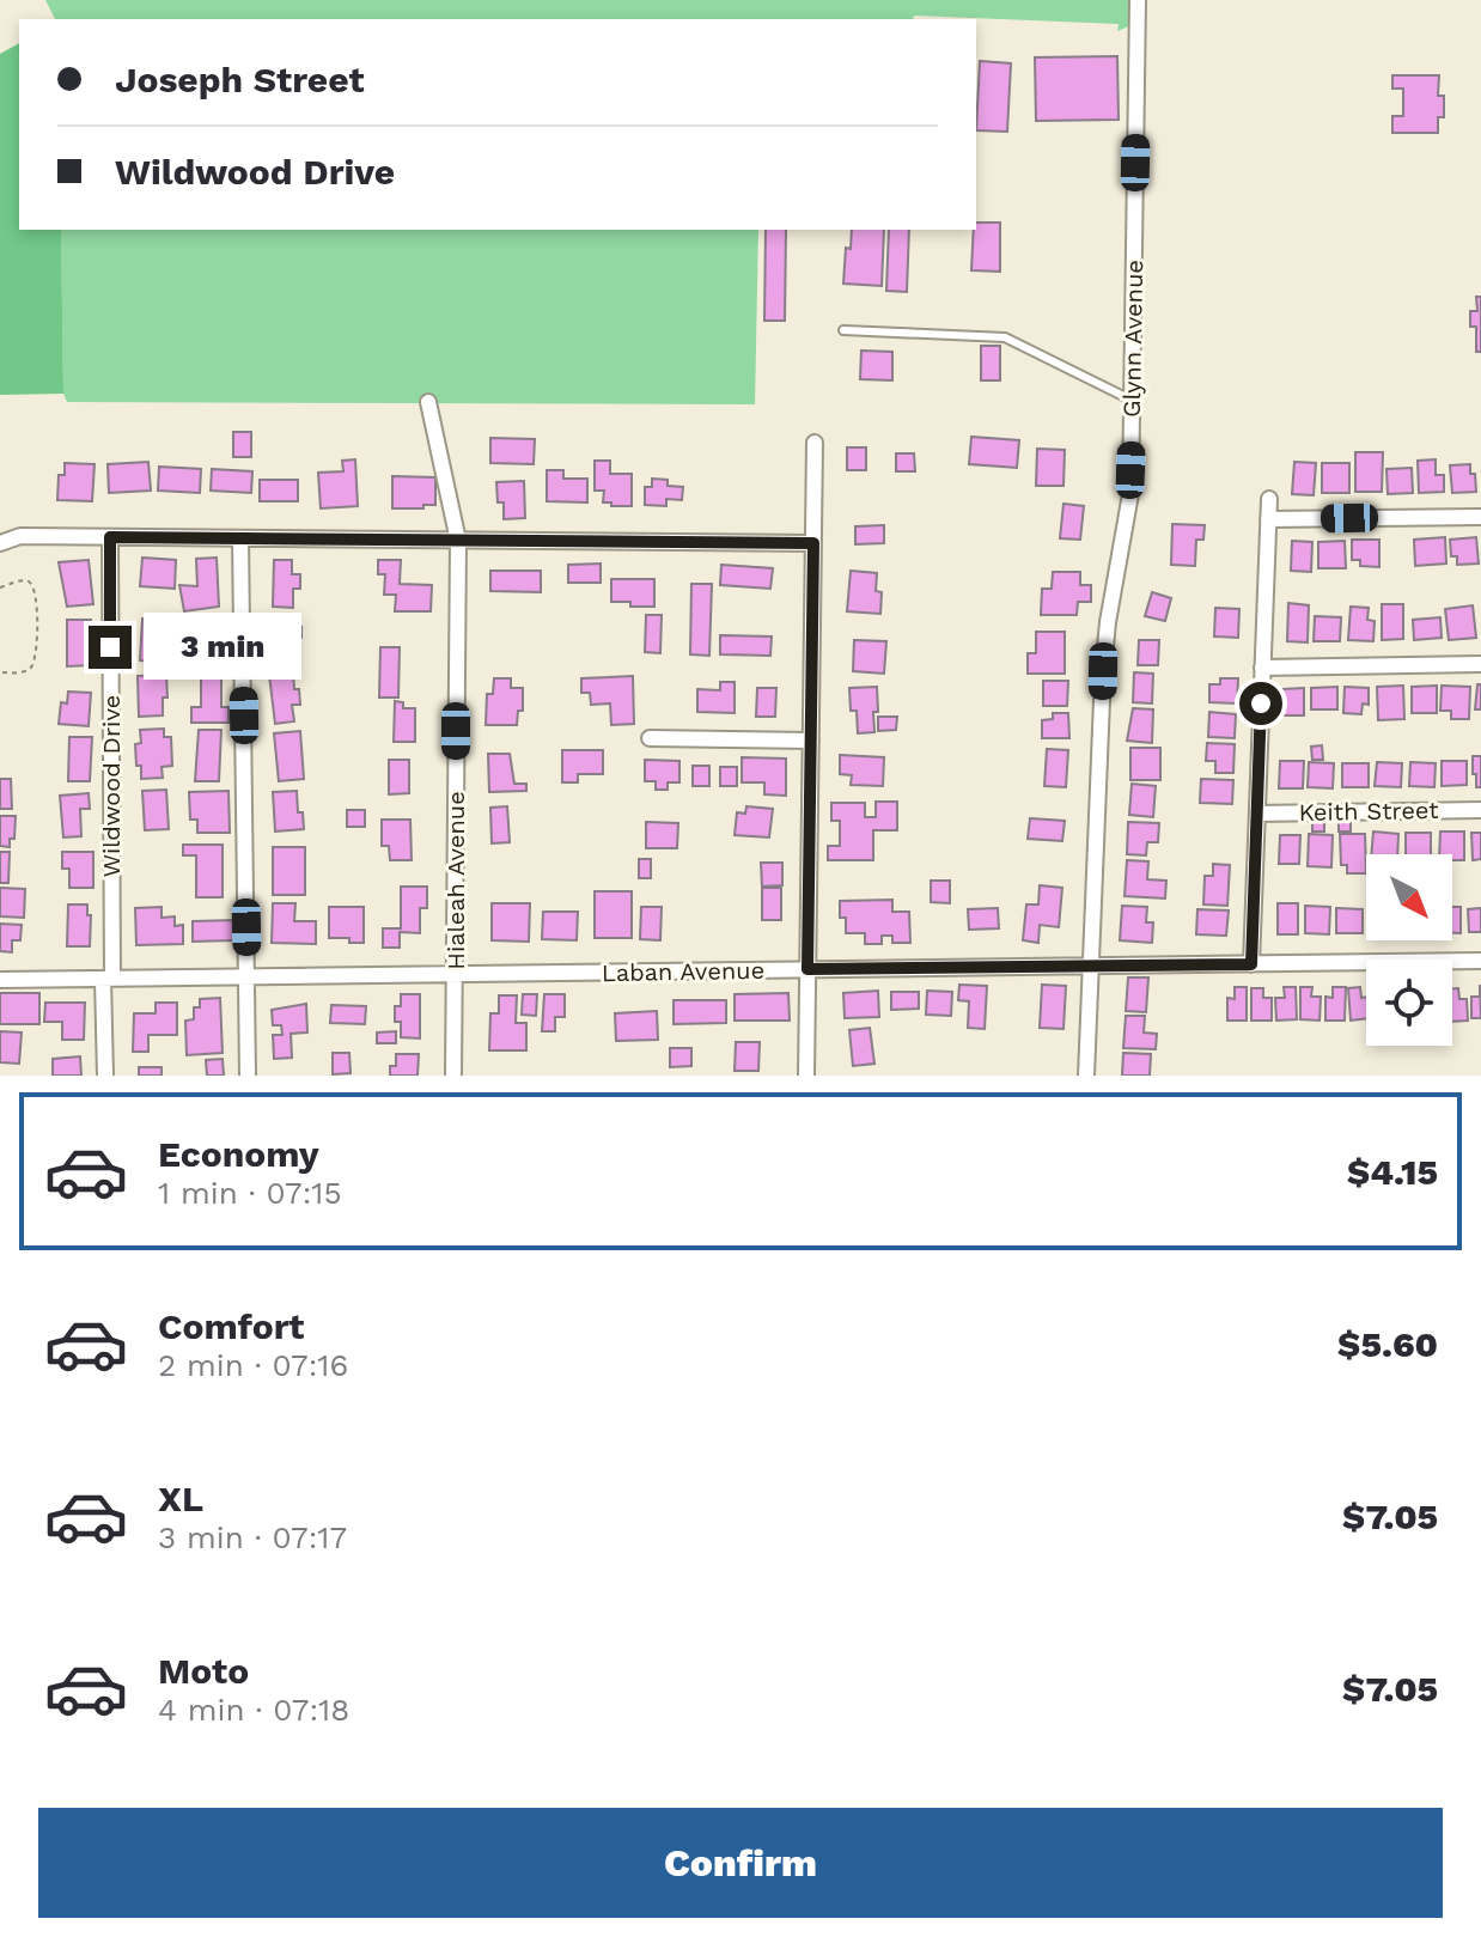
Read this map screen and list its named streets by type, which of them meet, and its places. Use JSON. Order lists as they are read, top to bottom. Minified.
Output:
{"streets":{"street":["Glynn Avenue","Wildwood Drive","Keith Street","Hialeah Avenue","Laban Avenue"]},"crossings":[["Glynn Avenue","Laban Avenue"],["Wildwood Drive","Laban Avenue"],["Hialeah Avenue","Laban Avenue"]],"north":"bottom right","page":{"banner":["Joseph Street","Wildwood Drive"],"bubble":"3 min","list":[{"name":"Economy","note":"1 min · 07:15","value":"$4.15"},{"name":"Comfort","note":"2 min · 07:16","value":"$5.60"},{"name":"XL","note":"3 min · 07:17","value":"$7.05"},{"name":"Moto","note":"4 min · 07:18","value":"$7.05"}],"buttons":"Confirm"}}
